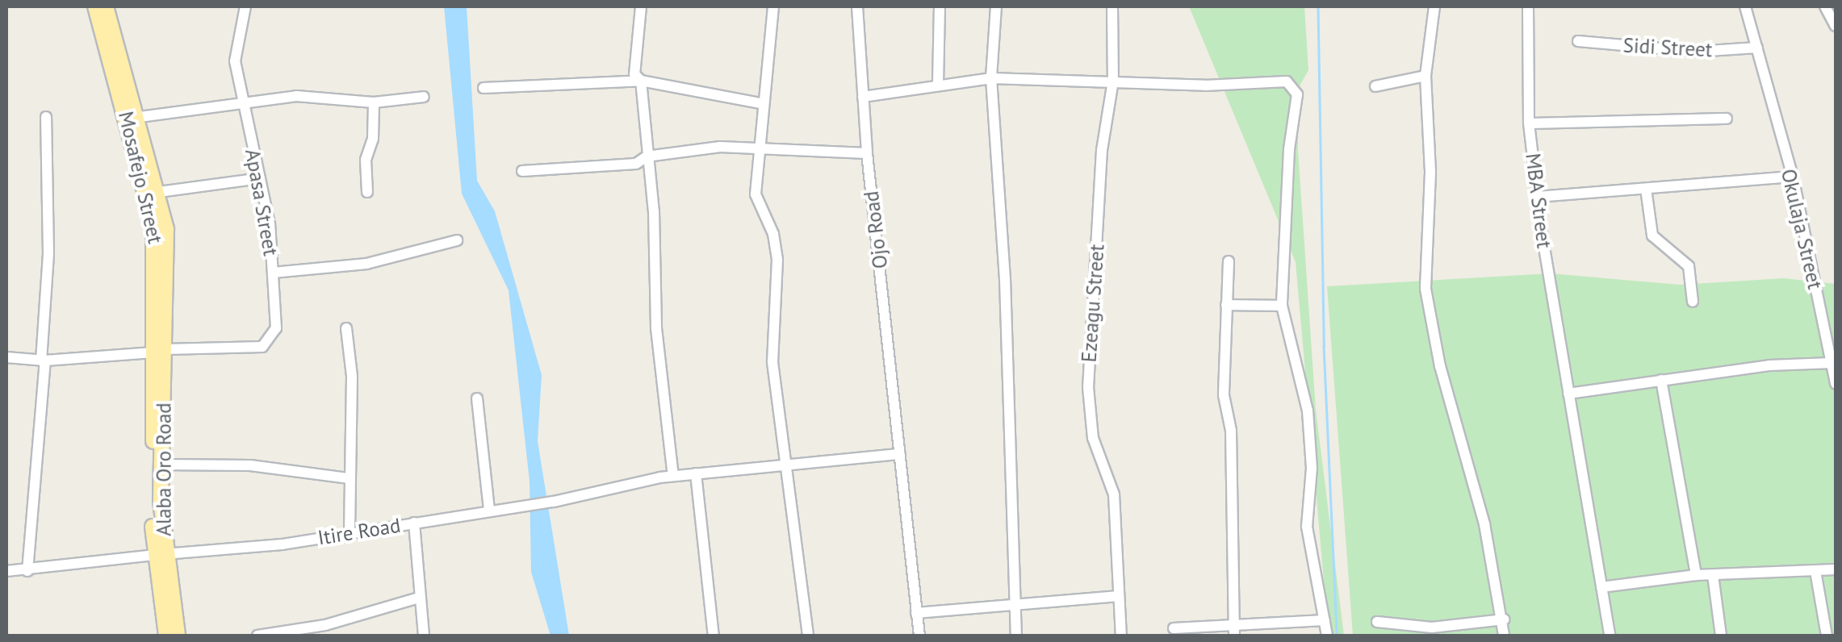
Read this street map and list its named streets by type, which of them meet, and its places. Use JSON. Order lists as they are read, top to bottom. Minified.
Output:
{"streets":{"main road":["Mosafejo Street","Alaba Oro Road"],"street":["Sidi Street","MBA Street","Apasa Street","Okulaja Street","Ojo Road","Ezeagu Street","Itire Road"]},"crossings":[["Sidi Street","Okulaja Street"],["Mosafejo Street","Apasa Street"],["Mosafejo Street","Alaba Oro Road"],["Apasa Street","Alaba Oro Road"],["Ojo Road","Itire Road"],["Alaba Oro Road","Itire Road"]]}
